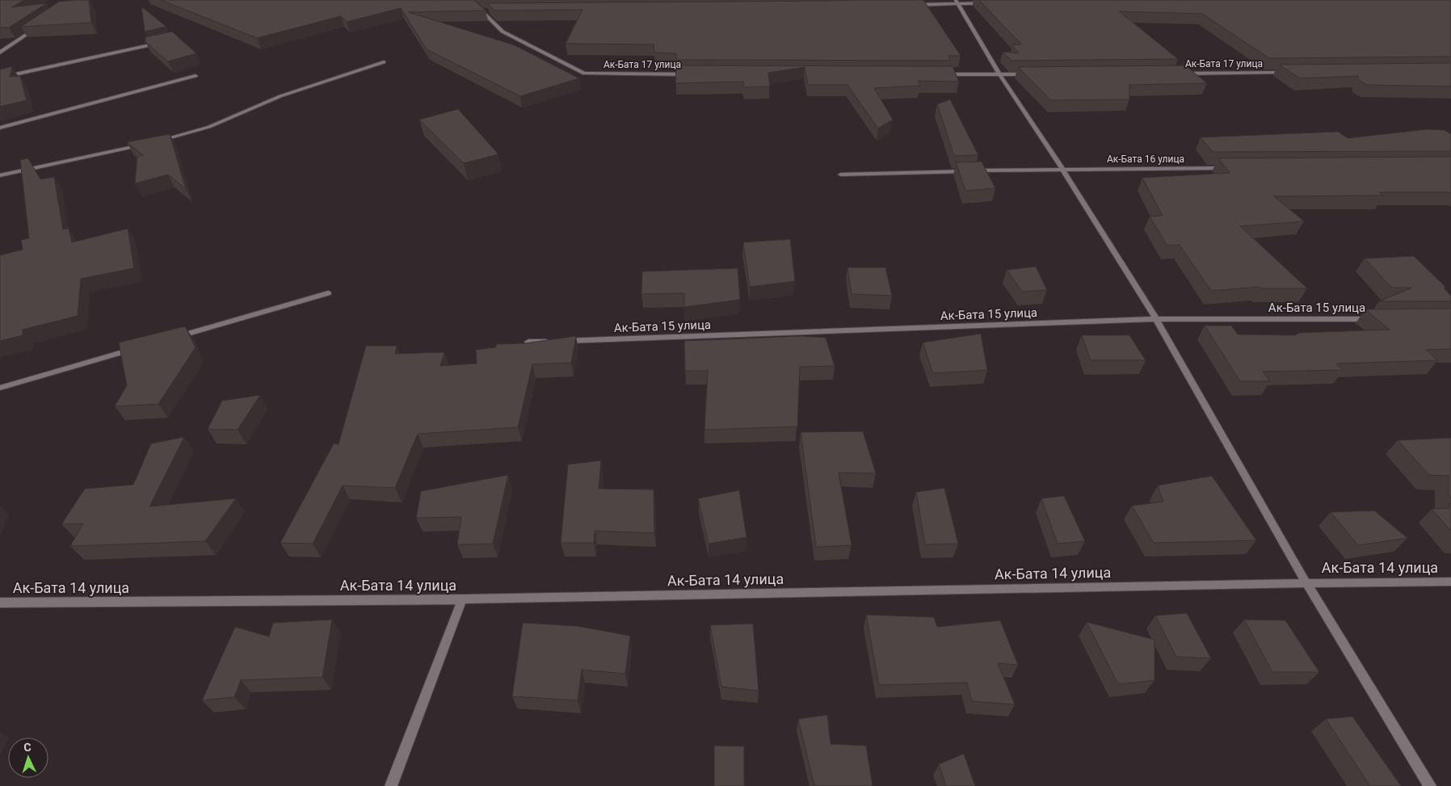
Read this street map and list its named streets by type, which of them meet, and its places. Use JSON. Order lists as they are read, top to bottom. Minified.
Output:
{"streets":{"street":["Ак-Бата 17 улица","Ак-Бата 16 улица","Ак-Бата 15 улица","Ак-Бата 14 улица"]},"north":"top"}
